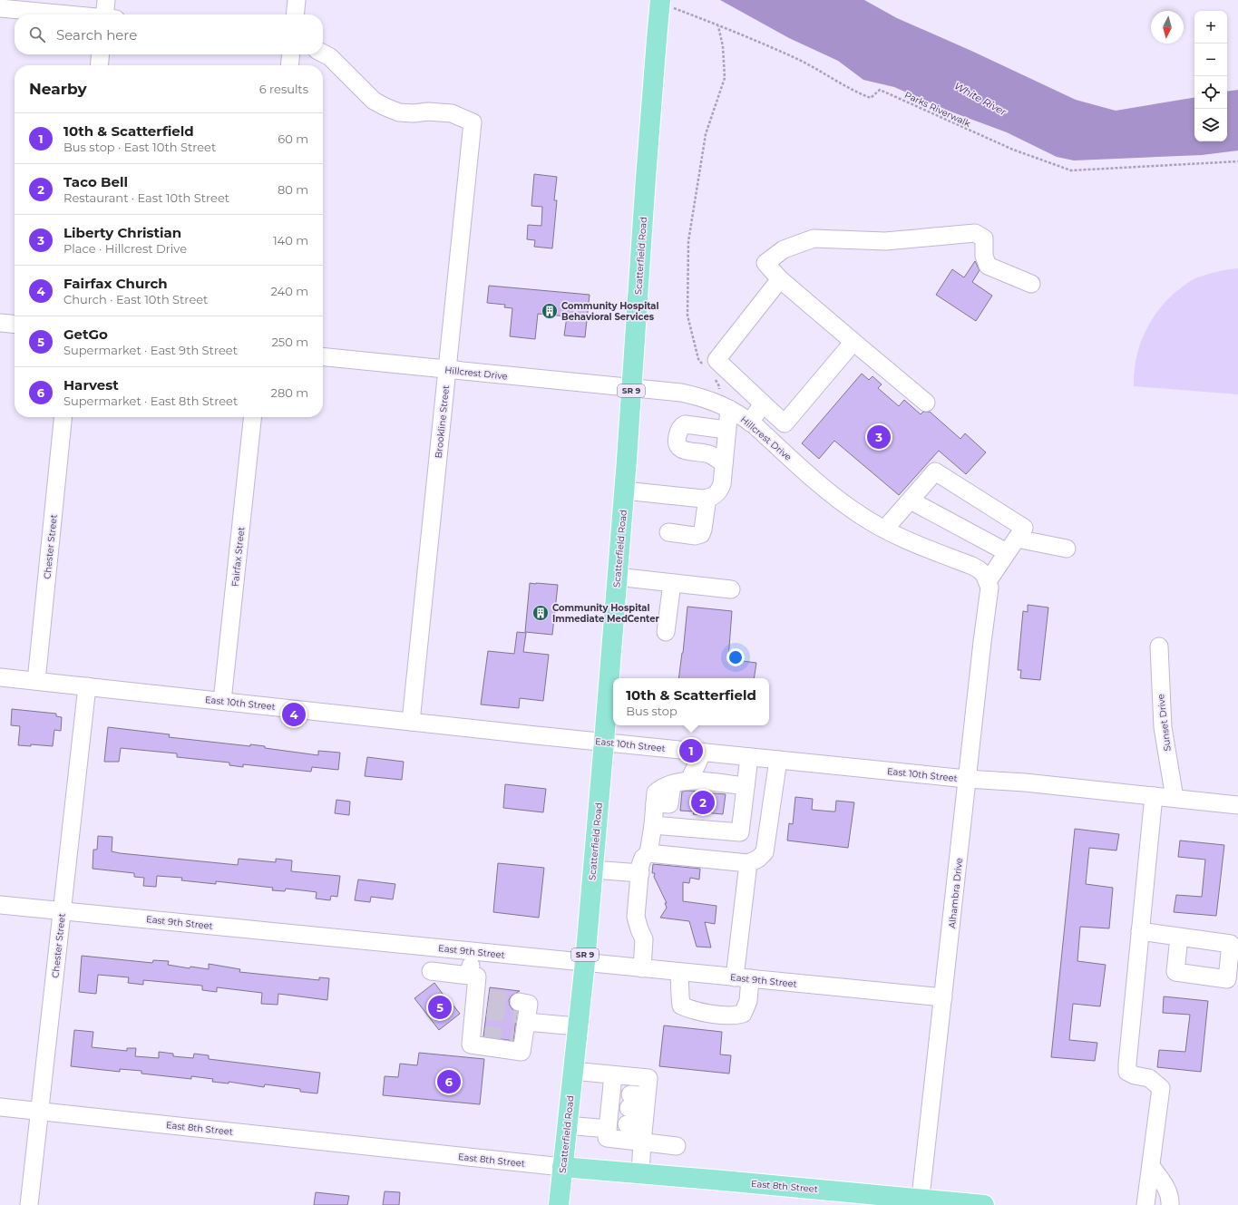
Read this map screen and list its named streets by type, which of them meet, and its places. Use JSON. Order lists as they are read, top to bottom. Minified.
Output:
{"streets":{"main road":["Scatterfield Road","SR 9","East 8th Street"],"street":["Hillcrest Drive","Brookline Street","Chester Street","Fairfax Street","East 10th Street","Sunset Drive","Alhambra Drive","East 9th Street"],"path":["Parks Riverwalk"]},"crossings":[["Parks Riverwalk","Scatterfield Road"],["Scatterfield Road","Hillcrest Drive"],["Scatterfield Road","East 10th Street"],["Scatterfield Road","East 9th Street"],["Scatterfield Road","East 8th Street"],["Hillcrest Drive","Brookline Street"],["Hillcrest Drive","Alhambra Drive"],["Brookline Street","East 10th Street"],["Chester Street","East 10th Street"],["Chester Street","East 9th Street"],["Chester Street","East 8th Street"],["Fairfax Street","East 10th Street"],["East 10th Street","Sunset Drive"],["East 10th Street","Alhambra Drive"],["Alhambra Drive","East 9th Street"],["Alhambra Drive","East 8th Street"]],"water":["White River"],"places":{"building":["Community Hospital Behavioral Services","Community Hospital Immediate MedCenter"]},"north":"bottom","page":{"map_buttons":["+","−"],"search":"Search here","heading":["Nearby","6 results"],"list":[{"mark":"1","name":"10th & Scatterfield","note":"Bus stop · East 10th Street","value":"60 m"},{"mark":"2","name":"Taco Bell","note":"Restaurant · East 10th Street","value":"80 m"},{"mark":"3","name":"Liberty Christian","note":"Place · Hillcrest Drive","value":"140 m"},{"mark":"4","name":"Fairfax Church","note":"Church · East 10th Street","value":"240 m"},{"mark":"5","name":"GetGo","note":"Supermarket · East 9th Street","value":"250 m"},{"mark":"6","name":"Harvest","note":"Supermarket · East 8th Street","value":"280 m"}],"pins":["3","4","1","2","5","6"],"popup":["10th & Scatterfield","Bus stop"]}}
